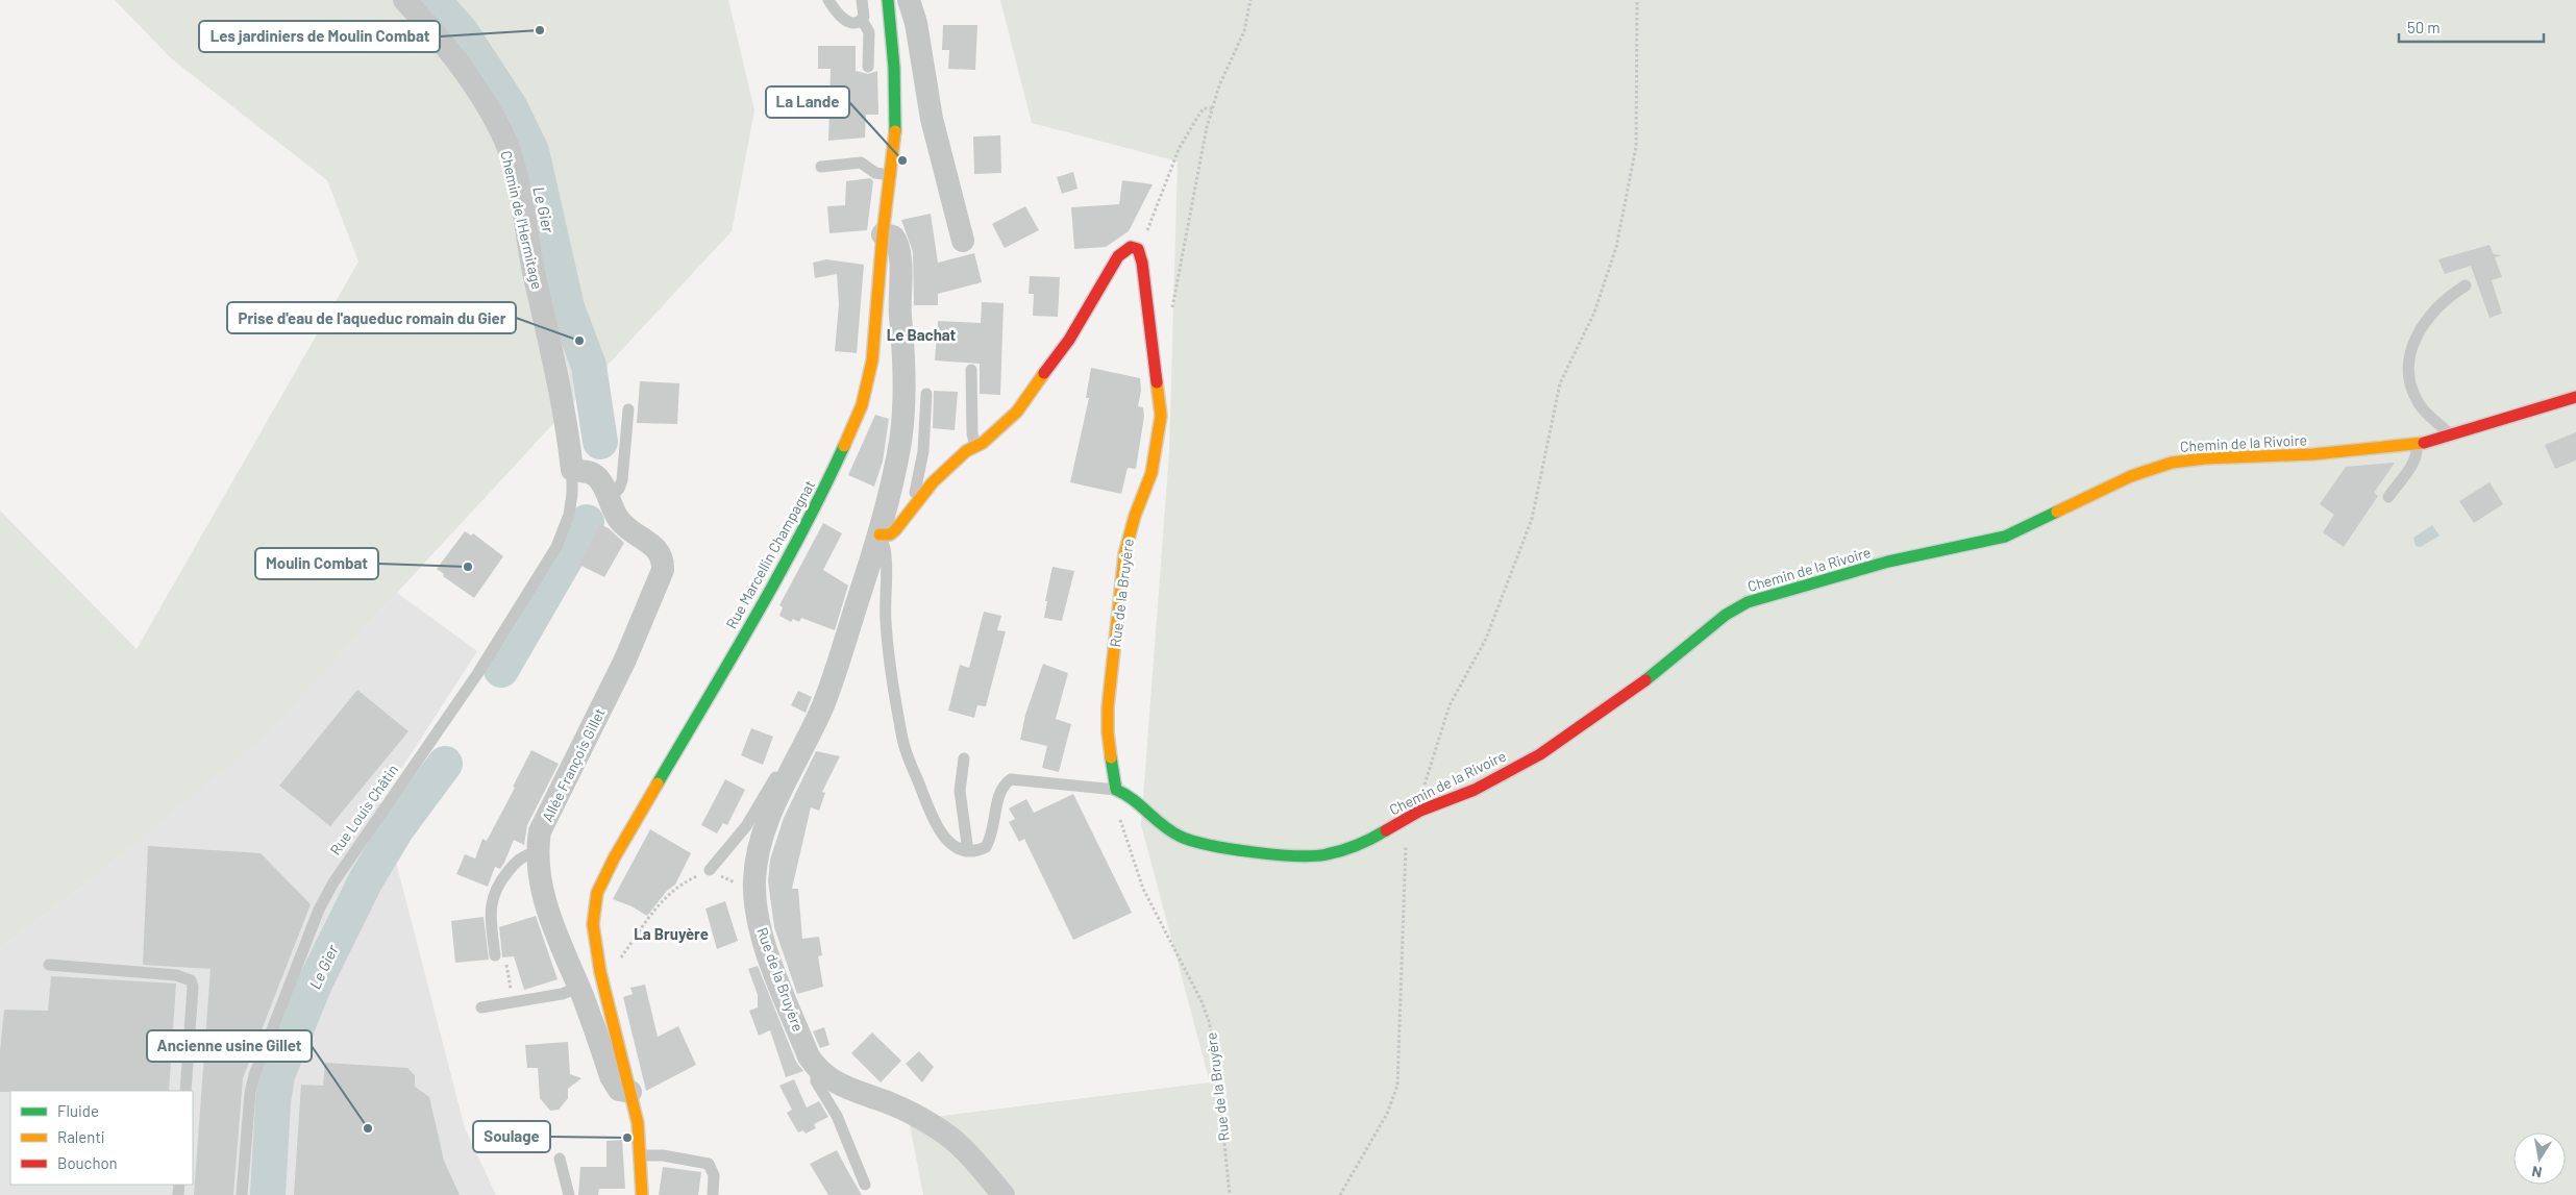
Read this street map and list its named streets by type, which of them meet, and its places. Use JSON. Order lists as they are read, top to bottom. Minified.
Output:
{"streets":{"street":["Chemin de l'Hermitage","Chemin de la Rivoire","Rue Marcellin Champagnat","Rue de la Bruyère","Allée François Gillet"],"lane":["Rue Louis Châtin"]},"crossings":[["Chemin de l'Hermitage","Allée François Gillet"],["Chemin de l'Hermitage","Rue Louis Châtin"],["Chemin de la Rivoire","Rue de la Bruyère"],["Rue Marcellin Champagnat","Rue de la Bruyère"],["Rue Marcellin Champagnat","Allée François Gillet"],["Allée François Gillet","Rue Louis Châtin"]],"districts":["Le Bachat","La Bruyère"],"water":["Le Gier"],"places":["Les jardiniers de Moulin Combat","La Lande","Prise d'eau de l'aqueduc romain du Gier","Moulin Combat","Ancienne usine Gillet","Soulage"],"legend":["Fluide","Ralenti","Bouchon"],"scale_bar":"50 m","north":"bottom"}
